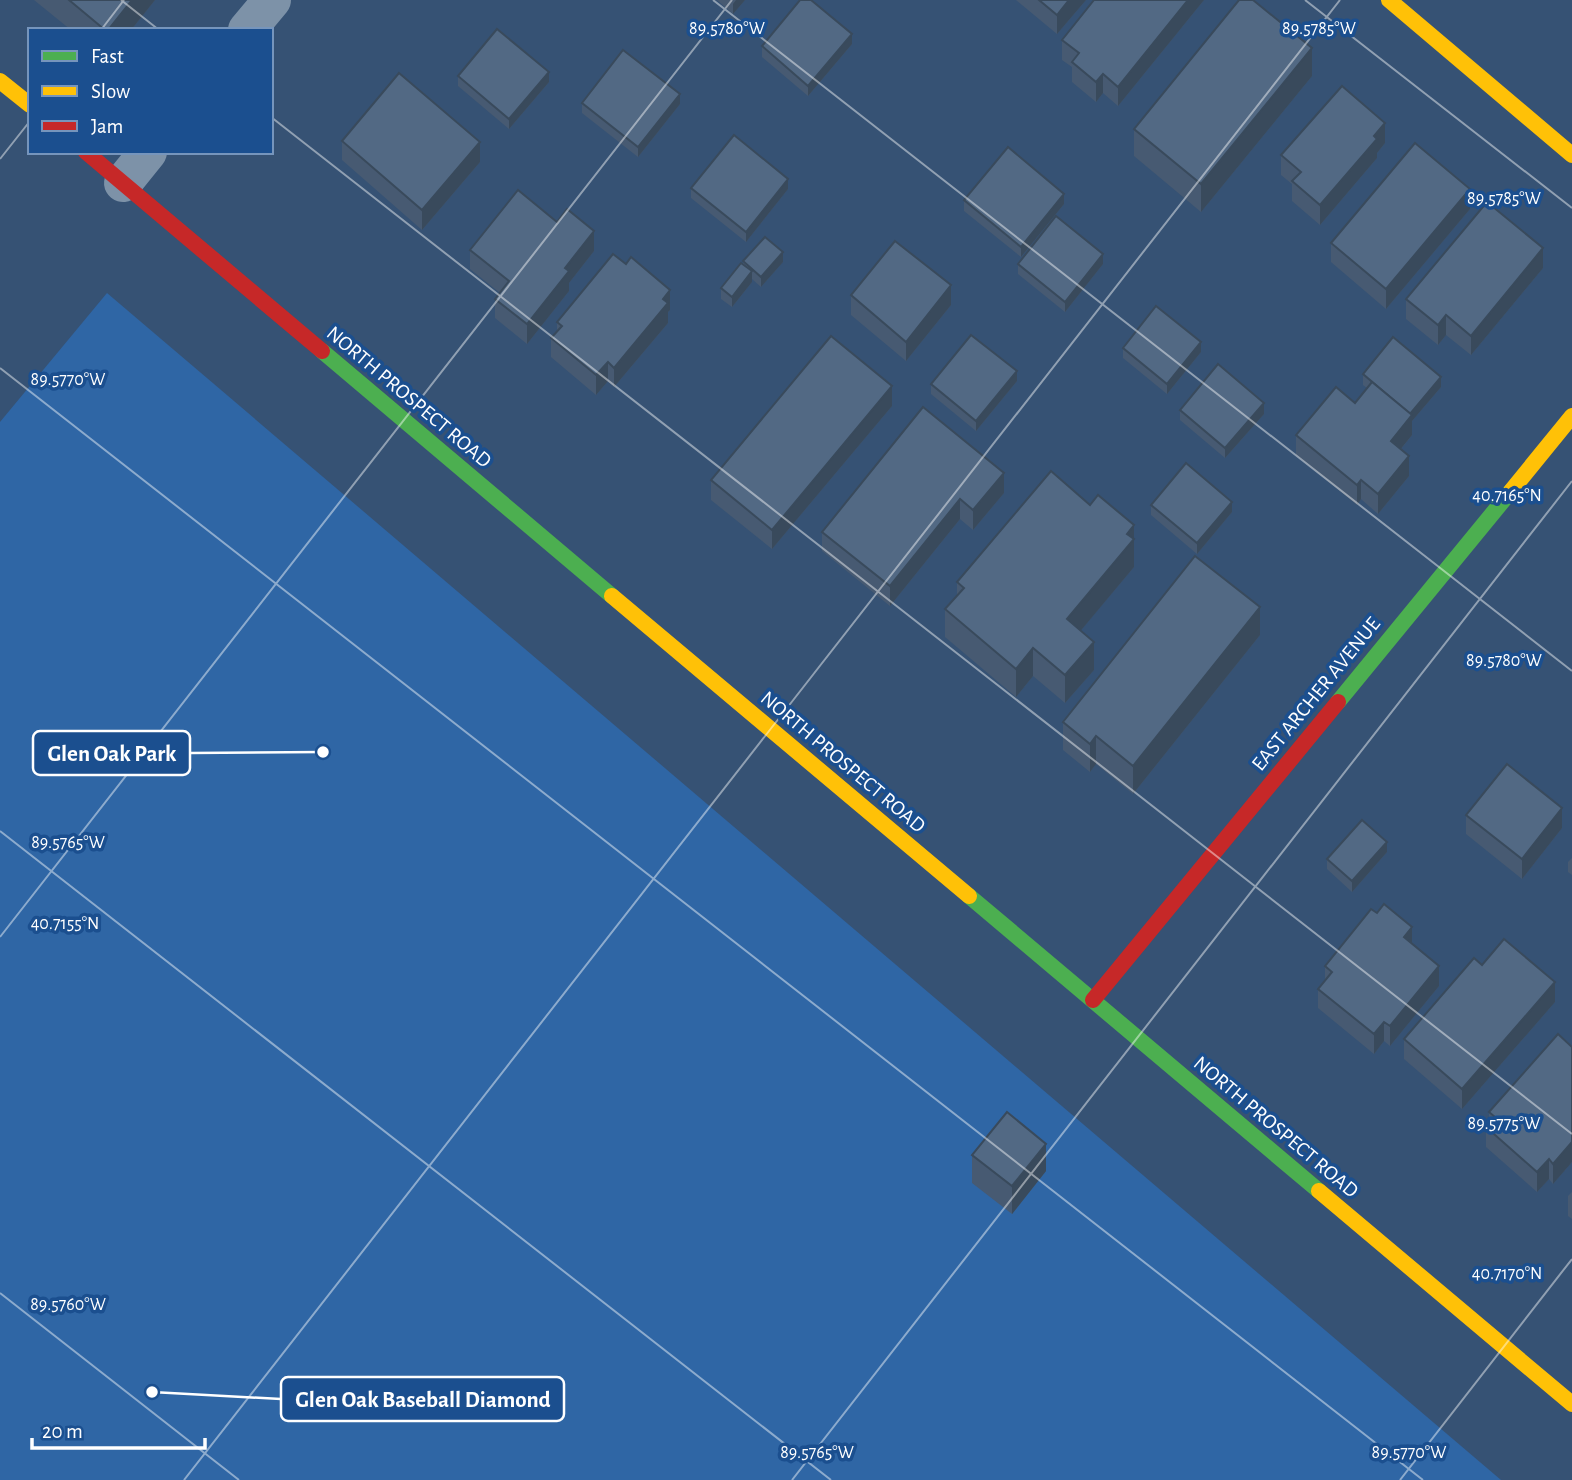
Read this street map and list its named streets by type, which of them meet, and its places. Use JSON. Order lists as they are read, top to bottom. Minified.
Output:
{"streets":{"main road":["NORTH PROSPECT ROAD","EAST ARCHER AVENUE"]},"crossings":[["NORTH PROSPECT ROAD","EAST ARCHER AVENUE"]],"places":["Glen Oak Park","Glen Oak Baseball Diamond"],"legend":["Fast","Slow","Jam"],"scale_bar":"20 m","coordinates":["89.5785°W","89.5780°W","89.5770°W","40.7165°N","89.5765°W","40.7155°N","89.5775°W","40.7170°N","89.5760°W"]}
